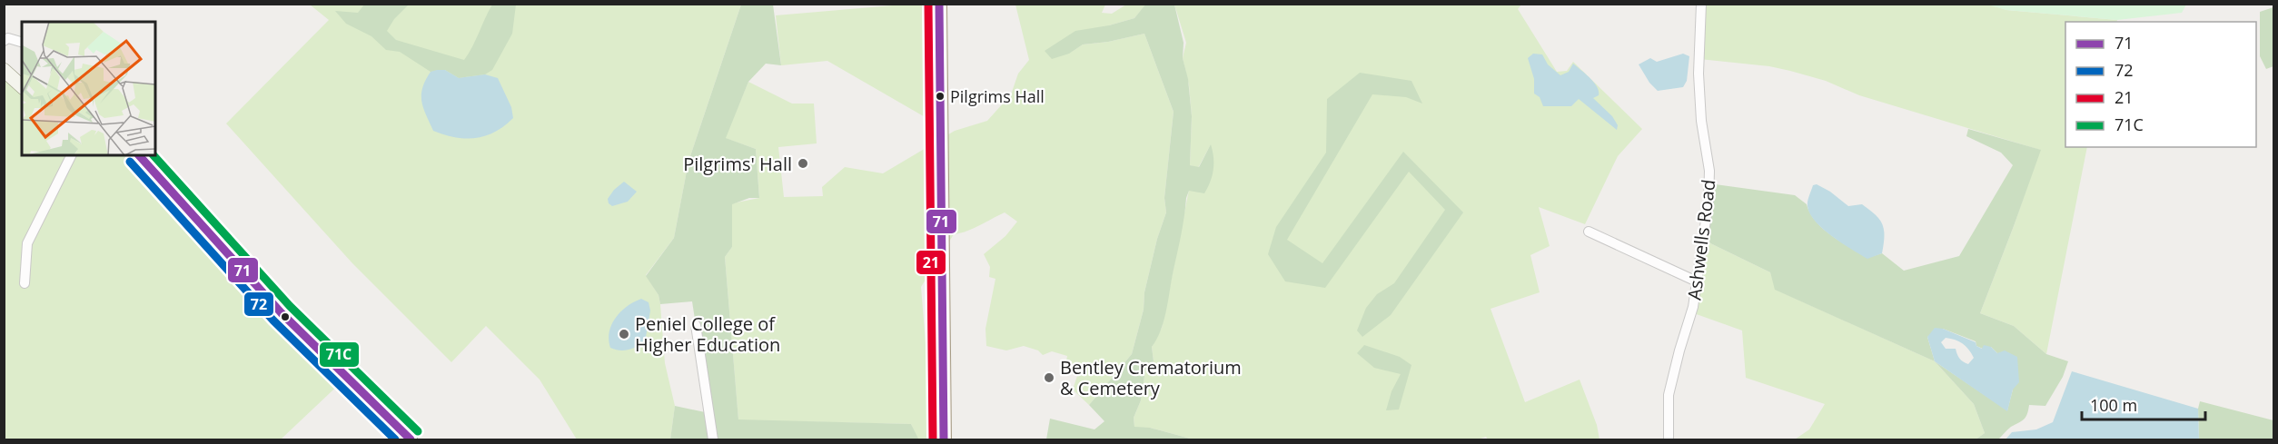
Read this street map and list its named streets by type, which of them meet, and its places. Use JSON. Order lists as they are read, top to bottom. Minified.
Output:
{"streets":{"street":["Ashwells Road"]},"places":["Pilgrims Hall","Pilgrims' Hall","Peniel College of Higher Education","Bentley Crematorium & Cemetery"],"lines":["transit line 71","transit line 21","transit line 71C","transit line 72"],"legend":["71","72","21","71C"],"scale_bar":"100 m"}
